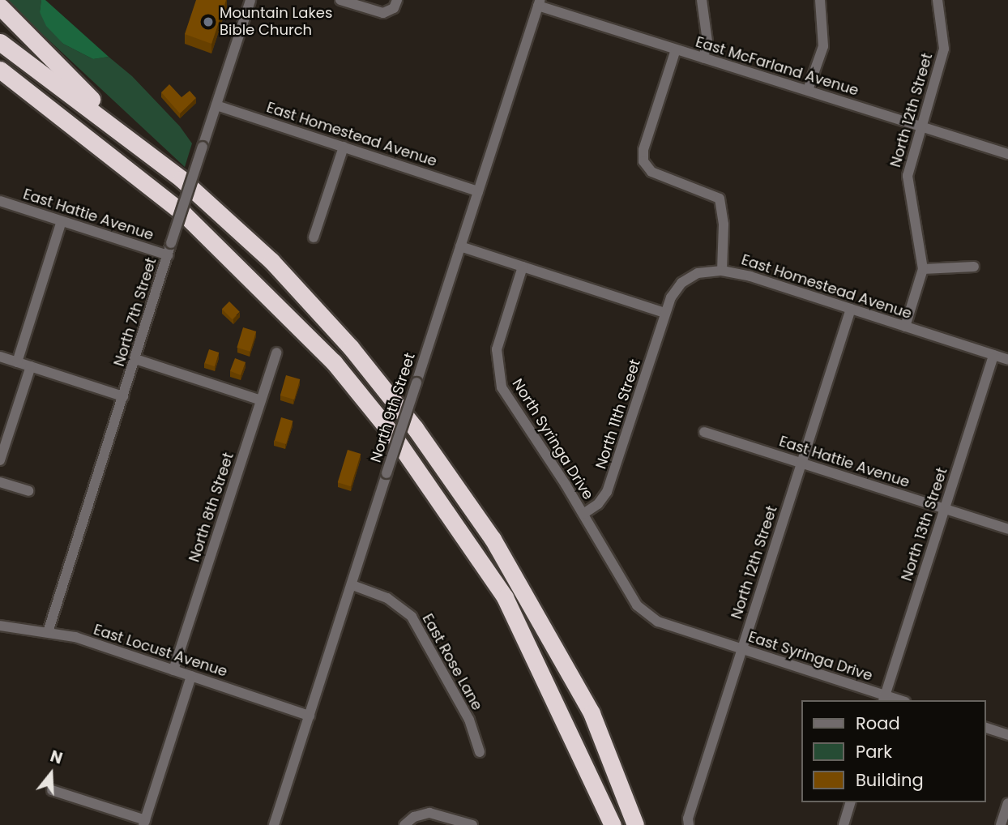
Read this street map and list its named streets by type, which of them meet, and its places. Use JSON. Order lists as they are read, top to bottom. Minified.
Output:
{"streets":{"street":["East McFarland Avenue","North 12th Street","East Homestead Avenue","East Hattie Avenue","North 7th Street","North 9th Street","North 11th Street","North Syringa Drive","North 8th Street","North 13th Street","East Locust Avenue","East Syringa Drive","East Rose Lane"]},"crossings":[["East McFarland Avenue","North 12th Street"],["East McFarland Avenue","North 9th Street"],["North 12th Street","East Homestead Avenue"],["North 12th Street","East Hattie Avenue"],["North 12th Street","East Syringa Drive"],["East Homestead Avenue","North 7th Street"],["East Homestead Avenue","North 9th Street"],["East Homestead Avenue","North 11th Street"],["East Homestead Avenue","North 13th Street"],["East Hattie Avenue","North 7th Street"],["East Hattie Avenue","North 13th Street"],["North 7th Street","East Locust Avenue"],["North 9th Street","East Locust Avenue"],["North 9th Street","East Rose Lane"],["North 11th Street","North Syringa Drive"],["North Syringa Drive","East Syringa Drive"],["North 8th Street","East Locust Avenue"],["North 13th Street","East Syringa Drive"]],"places":["Mountain Lakes Bible Church"],"legend":["Road","Park","Building"],"north":"top"}
